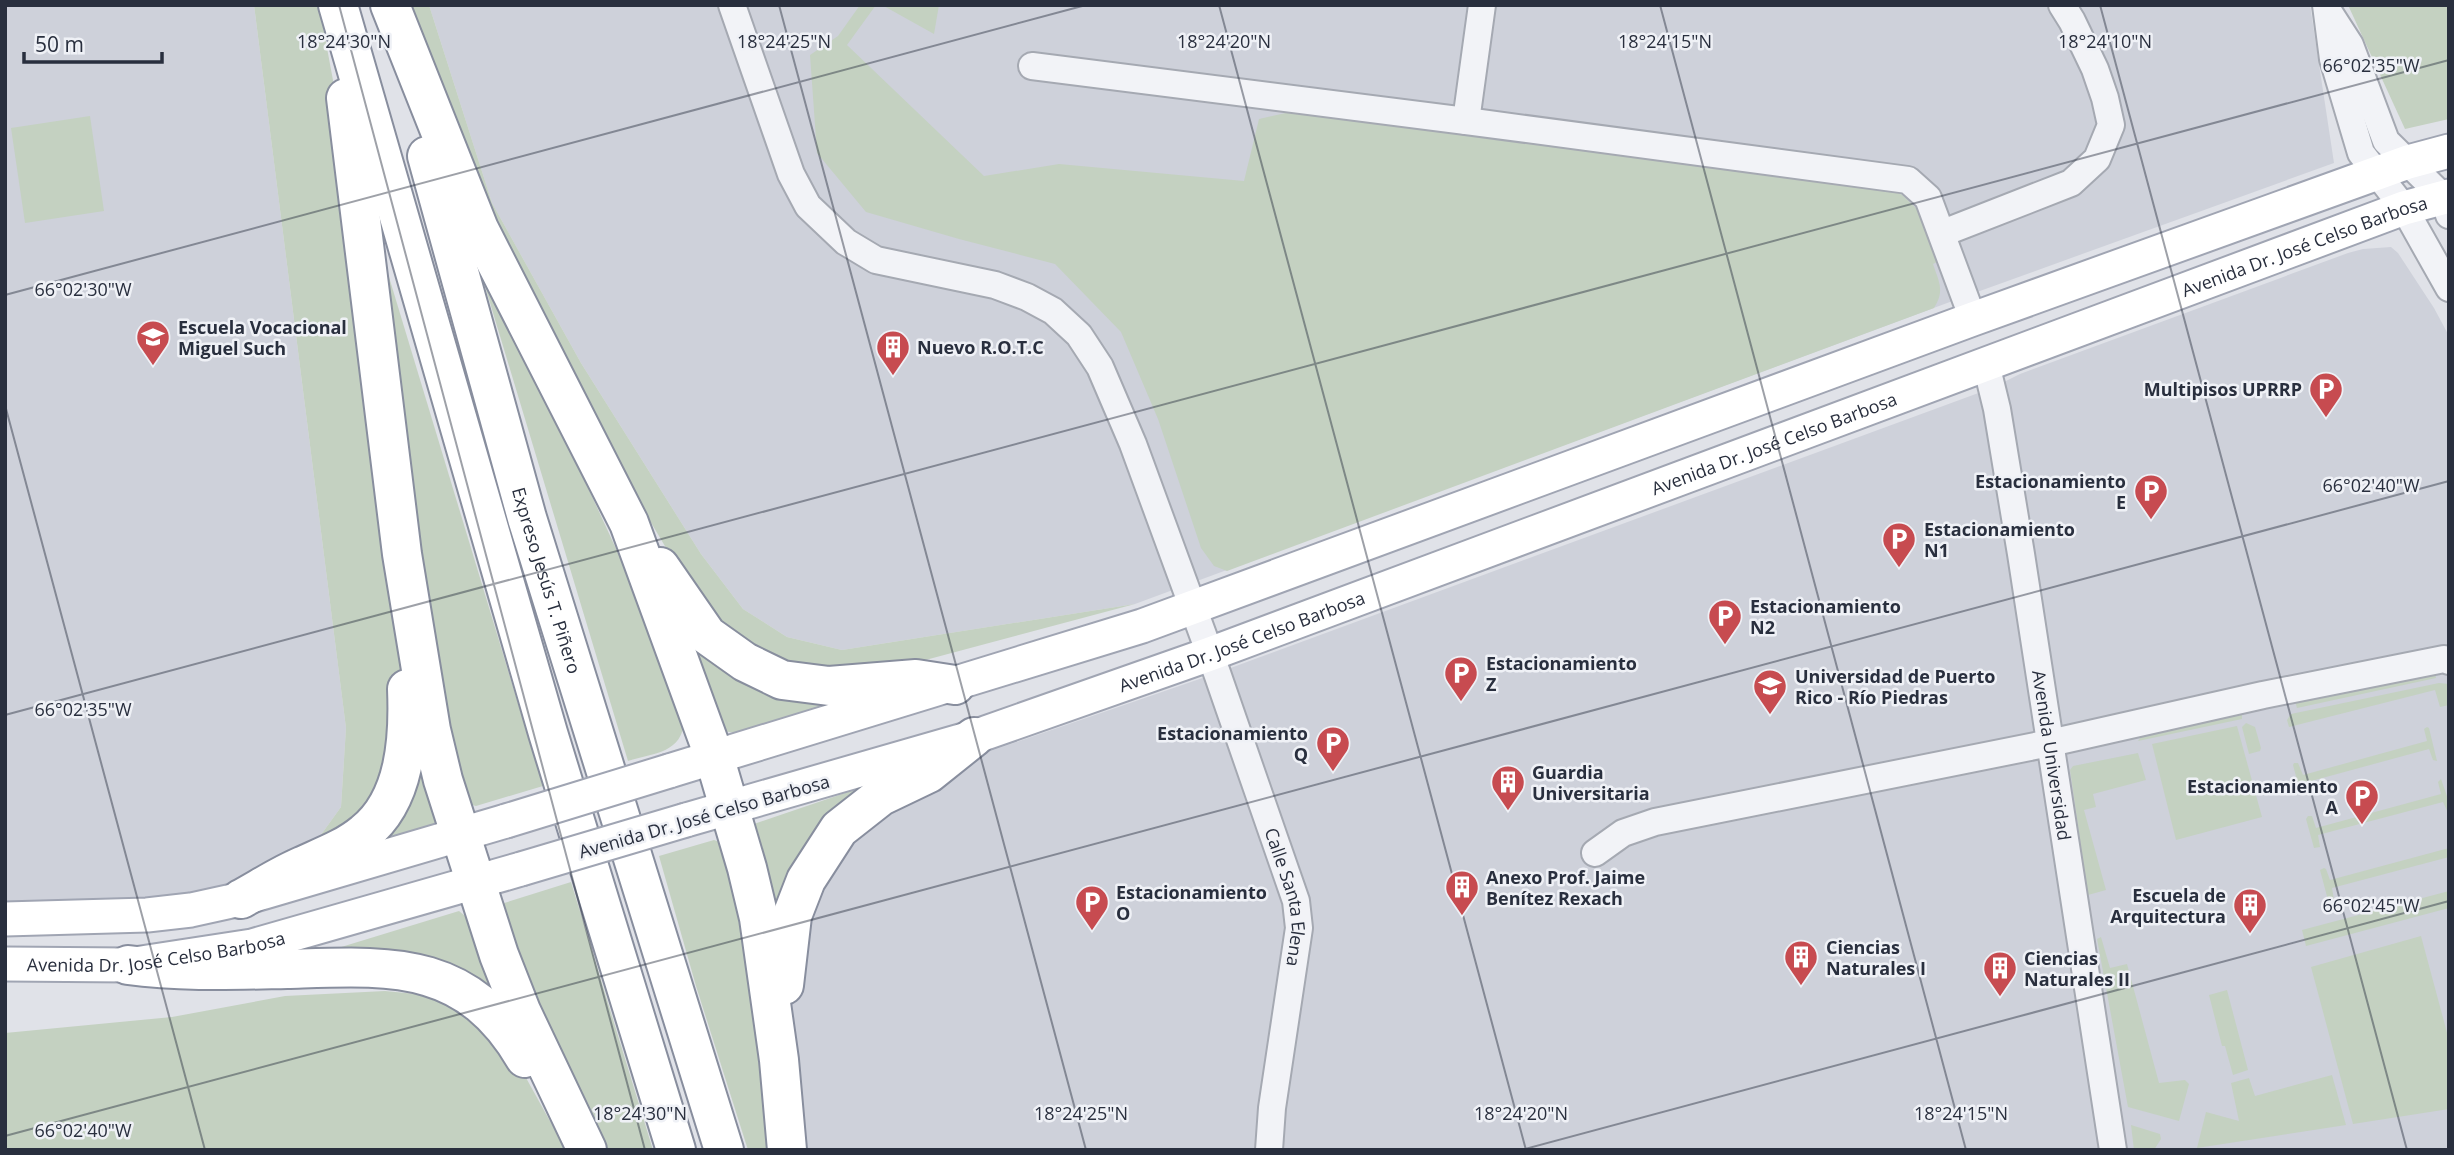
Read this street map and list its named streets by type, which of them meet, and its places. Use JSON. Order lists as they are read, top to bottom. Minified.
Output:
{"streets":{"highway":["Expreso Jesús T. Piñero"],"main road":["Avenida Dr. José Celso Barbosa"],"street":["Avenida Universidad","Calle Santa Elena"]},"crossings":[["Avenida Dr. José Celso Barbosa","Avenida Universidad"],["Avenida Dr. José Celso Barbosa","Calle Santa Elena"]],"places":{"school or university":["Escuela Vocacional Miguel Such","Universidad de Puerto Rico - Río Piedras"],"building":["Nuevo R.O.T.C","Guardia Universitaria","Anexo Prof. Jaime Benítez Rexach","Escuela de Arquitectura","Ciencias Naturales I","Ciencias Naturales II"],"parking":["Multipisos UPRRP","Estacionamiento E","Estacionamiento N1","Estacionamiento N2","Estacionamiento Z","Estacionamiento Q","Estacionamiento A","Estacionamiento O"]},"scale_bar":"50 m","coordinates":["18°24'30\"N","18°24'25\"N","18°24'20\"N","18°24'15\"N","18°24'10\"N","66°02'35\"W","66°02'30\"W","66°02'40\"W","66°02'45\"W"]}
